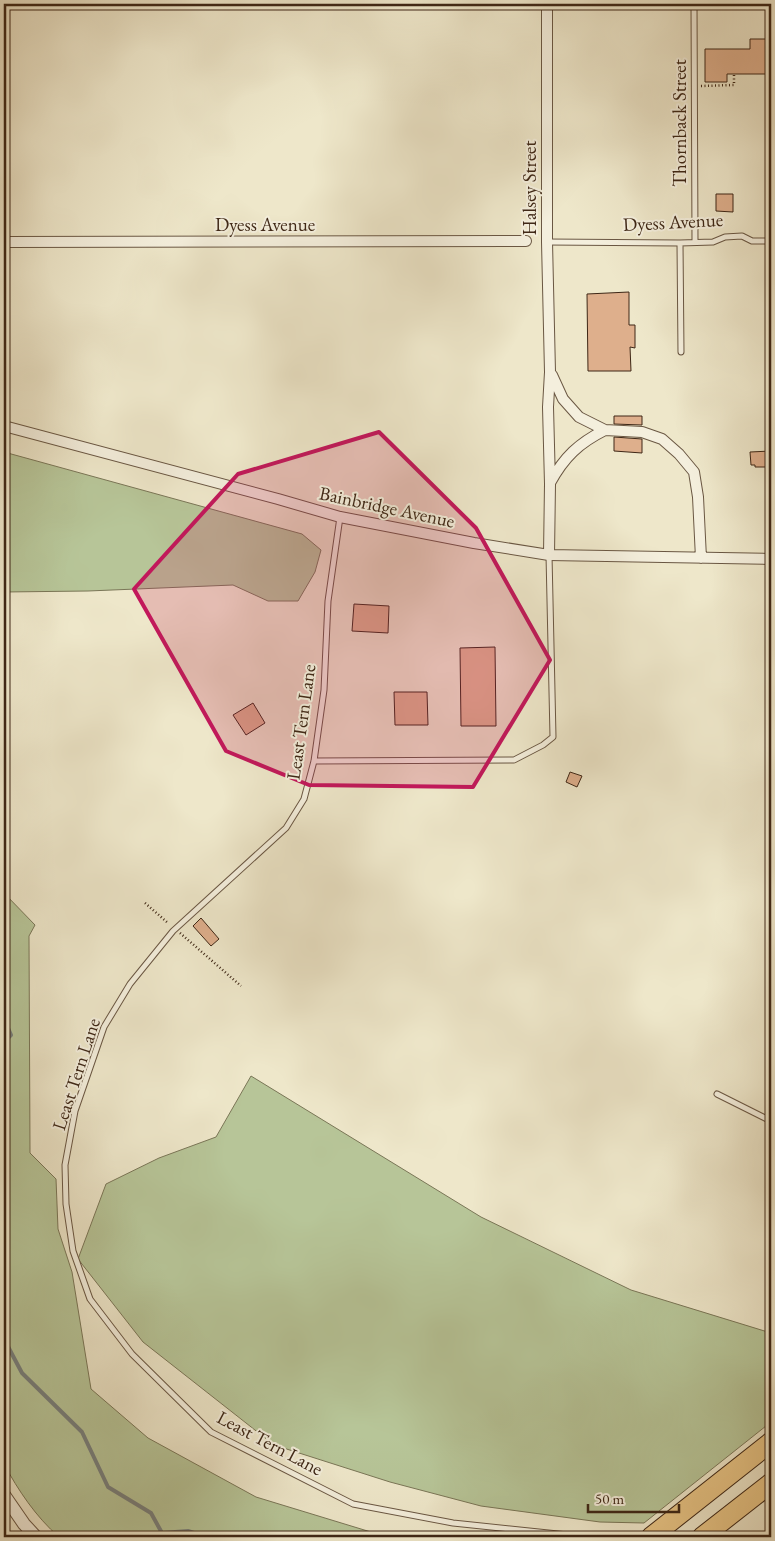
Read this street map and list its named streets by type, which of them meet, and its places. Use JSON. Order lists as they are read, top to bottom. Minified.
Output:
{"streets":{"street":["Halsey Street","Dyess Avenue","Bainbridge Avenue"],"lane":["Thornback Street","Least Tern Lane"]},"crossings":[["Thornback Street","Dyess Avenue"],["Halsey Street","Dyess Avenue"],["Halsey Street","Bainbridge Avenue"],["Bainbridge Avenue","Least Tern Lane"]],"scale_bar":"50 m"}
